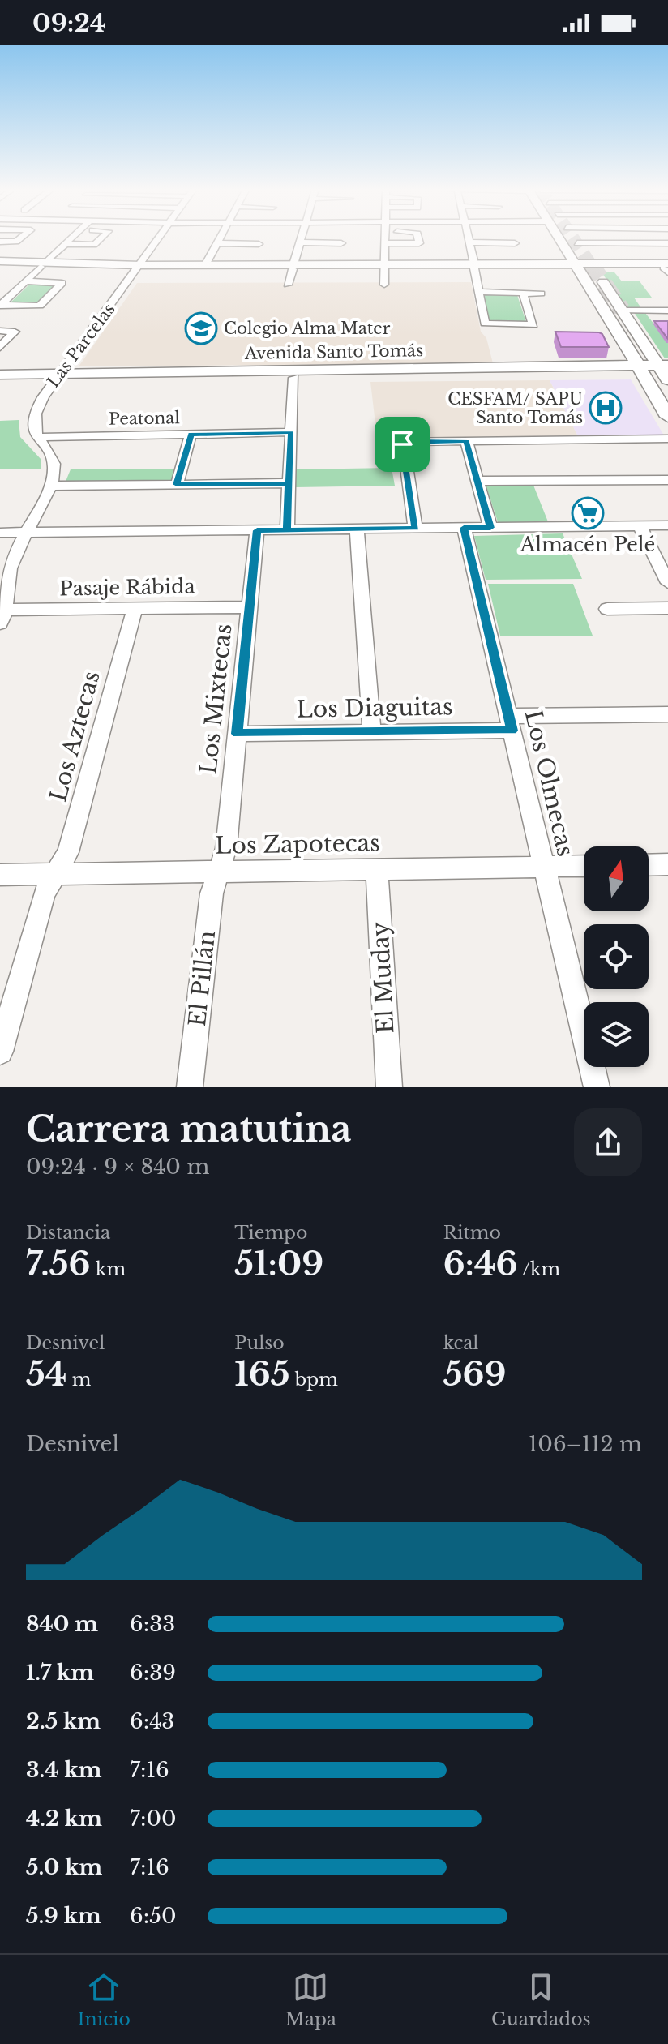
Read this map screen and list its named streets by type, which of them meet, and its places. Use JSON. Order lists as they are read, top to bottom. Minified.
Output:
{"streets":{"main road":["Avenida Santo Tomás"],"street":["Las Parcelas","Peatonal","Pasaje Rábida","Los Mixtecas","Los Diaguitas","Los Aztecas","Los Olmecas","Los Zapotecas","El Muday","El Pillán"]},"crossings":[["Las Parcelas","Avenida Santo Tomás"],["Las Parcelas","Peatonal"],["Pasaje Rábida","Los Mixtecas"],["Pasaje Rábida","Los Aztecas"],["Los Mixtecas","Los Diaguitas"],["Los Mixtecas","Los Zapotecas"],["Los Mixtecas","El Pillán"],["Los Diaguitas","Los Olmecas"],["Los Aztecas","Los Zapotecas"],["Los Olmecas","Los Zapotecas"],["Los Zapotecas","El Muday"],["Los Zapotecas","El Pillán"]],"places":{"school or university":["Colegio Alma Mater"],"hospital":["CESFAM/ SAPU Santo Tomás"],"supermarket":["Almacén Pelé"]},"north":"top","page":{"status":"09:24","heading":["Carrera matutina","09:24 · 9 × 840 m"],"stats":[["Distancia","7.56 km"],["Tiempo","51:09"],["Ritmo","6:46 /km"],["Desnivel","54 m"],["Pulso","165 bpm"],["kcal","569"]],"chart":["Desnivel","106–112 m"],"list":[{"name":"840 m","note":"6:33"},{"name":"1.7 km","note":"6:39"},{"name":"2.5 km","note":"6:43"},{"name":"3.4 km","note":"7:16"},{"name":"4.2 km","note":"7:00"},{"name":"5.0 km","note":"7:16"},{"name":"5.9 km","note":"6:50"}],"tabs":["Inicio","Mapa","Guardados"]}}
